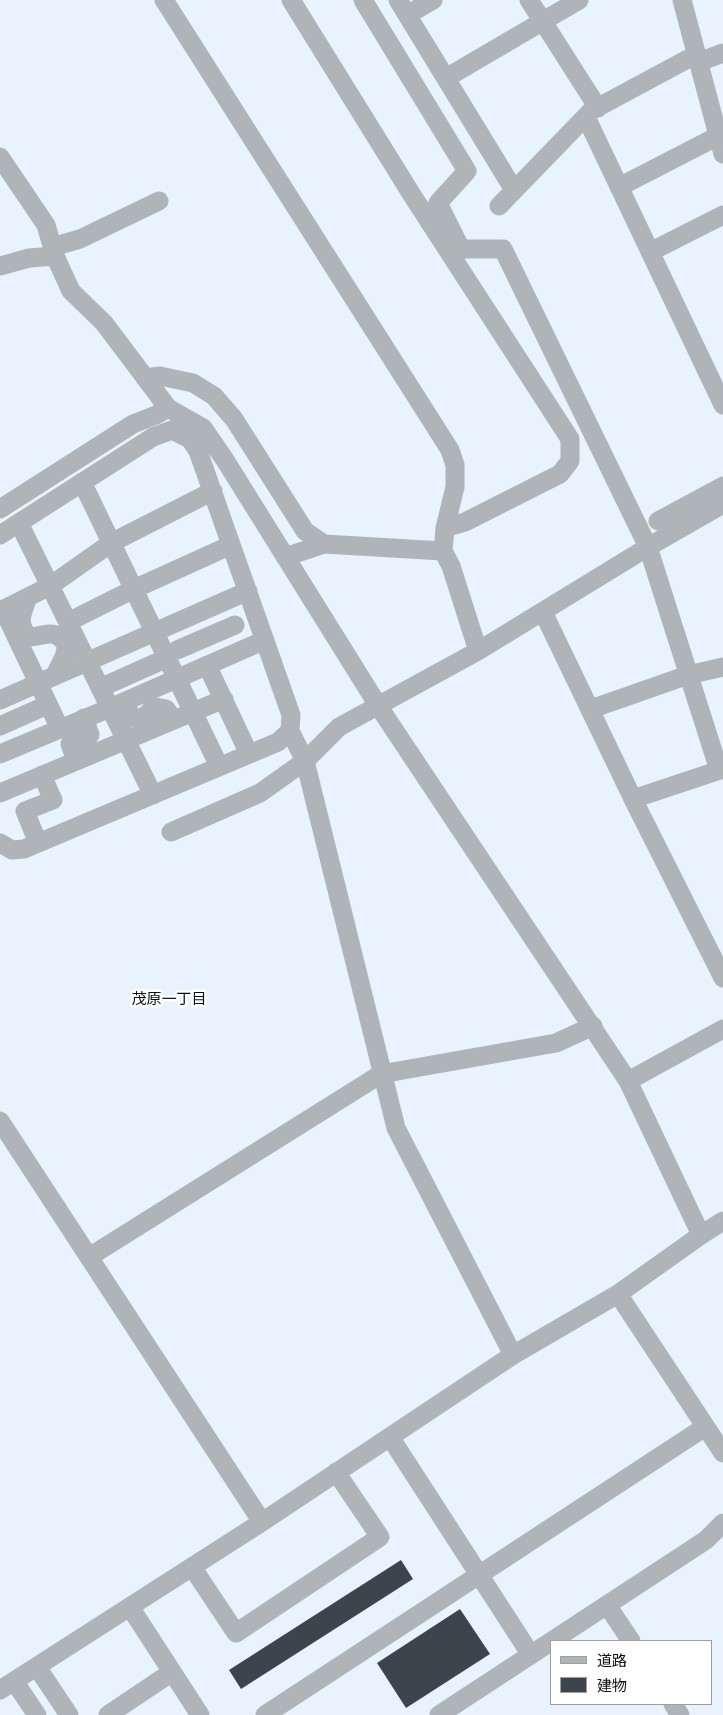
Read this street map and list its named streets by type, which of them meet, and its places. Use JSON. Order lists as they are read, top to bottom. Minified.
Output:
{"districts":["茂原一丁目"],"legend":["道路","建物"]}
